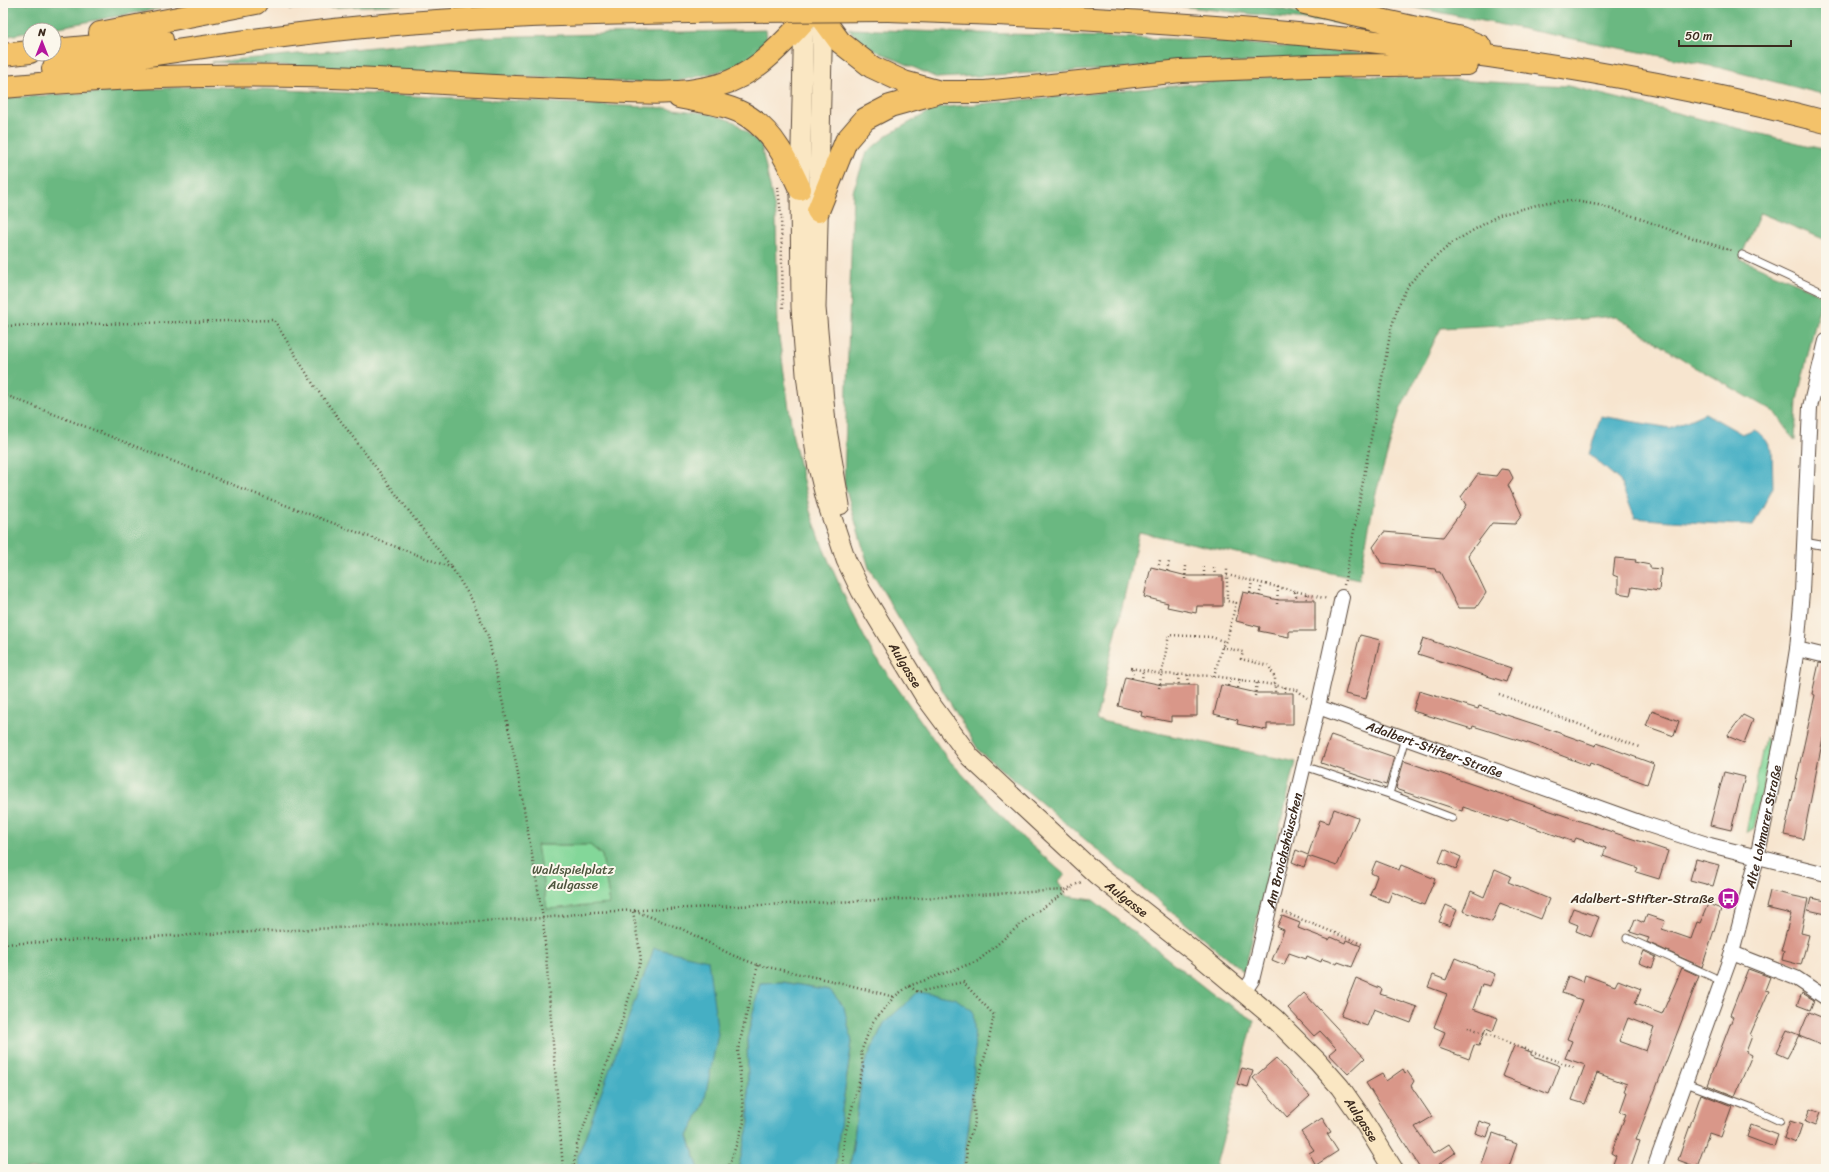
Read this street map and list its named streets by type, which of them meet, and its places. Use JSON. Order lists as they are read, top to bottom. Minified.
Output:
{"streets":{"main road":["Aulgasse"],"street":["Adalbert-Stifter-Straße","Alte Lohmarer Straße","Am Broichshäuschen"]},"crossings":[["Aulgasse","Am Broichshäuschen"],["Adalbert-Stifter-Straße","Alte Lohmarer Straße"],["Adalbert-Stifter-Straße","Am Broichshäuschen"]],"parks":["Waldspielplatz Aulgasse"],"places":{"bus stop":["Adalbert-Stifter-Straße"]},"scale_bar":"50 m","north":"top"}
